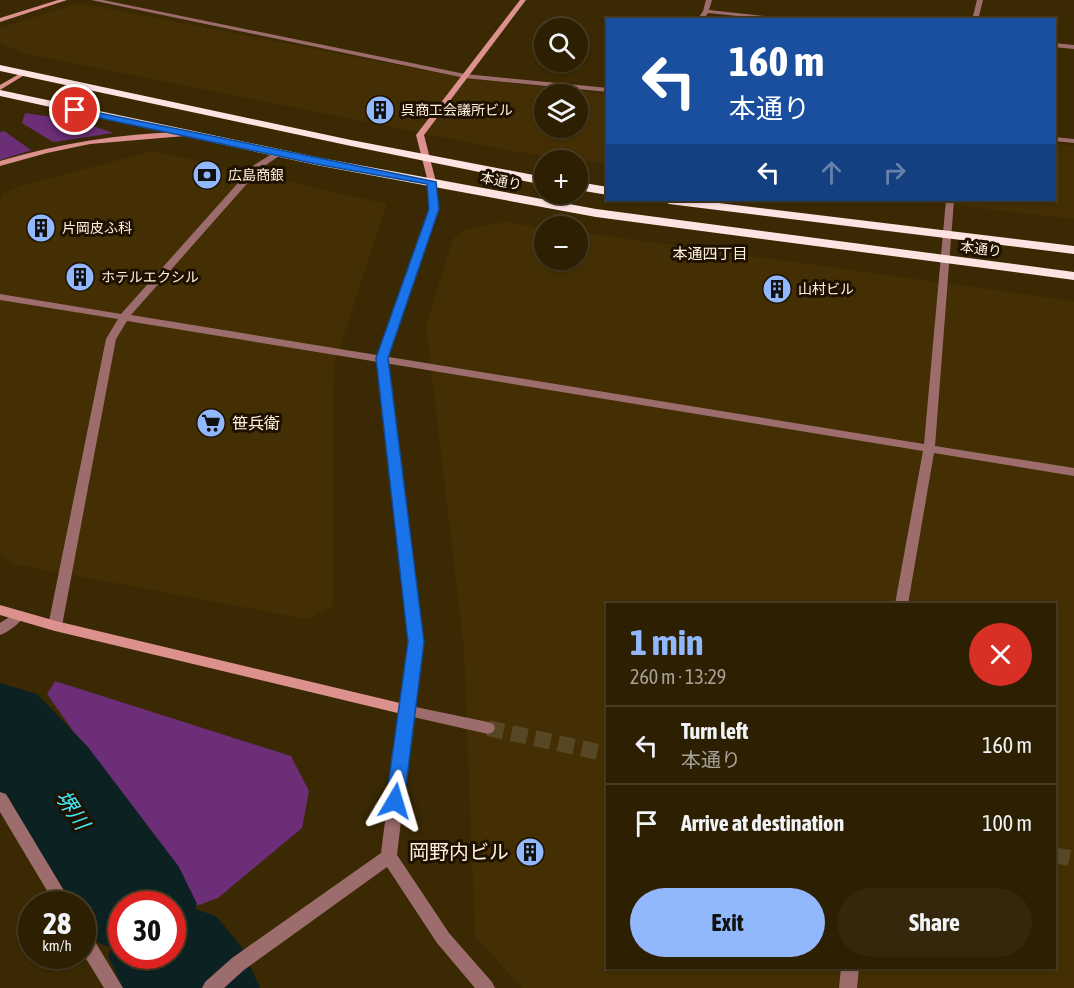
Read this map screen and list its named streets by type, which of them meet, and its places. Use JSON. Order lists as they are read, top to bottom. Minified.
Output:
{"streets":{"highway":["本通り"]},"districts":["本通四丁目"],"water":["堺川"],"places":{"building":["呉商工会議所ビル","片岡皮ふ科","ホテルエクシル","山村ビル","岡野内ビル"],"bank":["広島商銀"],"supermarket":["笹兵衛"]},"page":{"map_buttons":["+","−"],"turn":["160 m","本通り"],"heading":["1 min","260 m · 13:29"],"list":[{"name":"Turn left","note":"本通り","value":"160 m"},{"name":"Arrive at destination","value":"100 m"}],"buttons":["Exit","Share"],"speed":"28 km/h","limit":"30"}}
